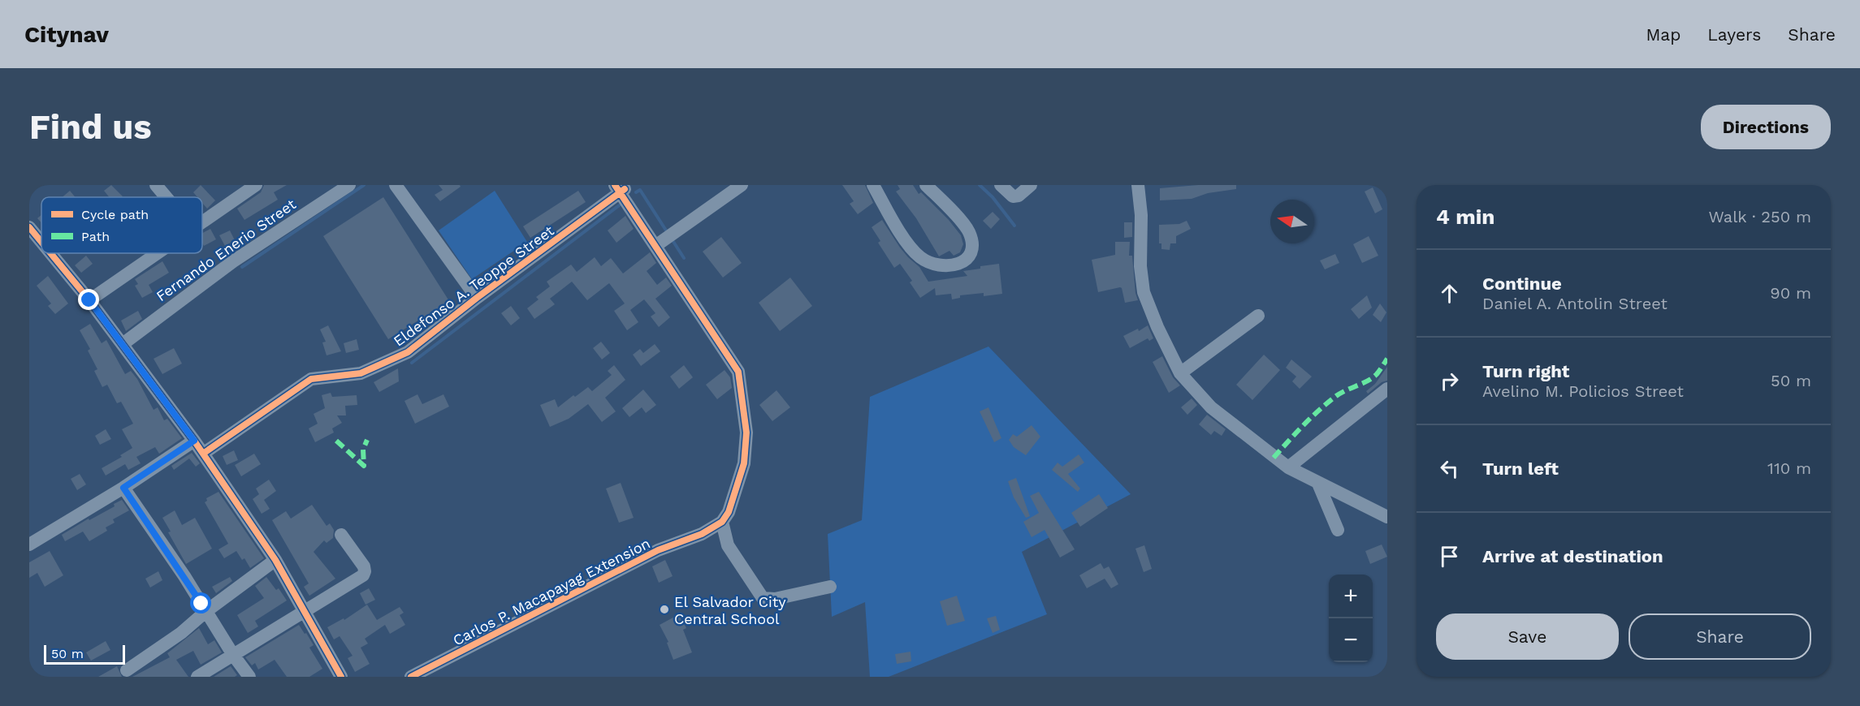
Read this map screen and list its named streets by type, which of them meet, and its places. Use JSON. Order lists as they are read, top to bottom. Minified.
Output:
{"streets":{"street":["Fernando Enerio Street","Eldefonso A. Teoppe Street","Carlos P. Macapayag Extension"]},"places":["El Salvador City Central School"],"legend":["Cycle path","Path"],"scale_bar":"50 m","north":"left","page":{"header":"Citynav","nav":["Map","Layers","Share"],"buttons":["Directions",["Save","Share"]],"title":"Find us","heading":["4 min","Walk · 250 m"],"list":[["Continue","Daniel A. Antolin Street","90 m"],["Turn right","Avelino M. Policios Street","50 m"],["Turn left","110 m"],"Arrive at destination"],"map_buttons":["+","−"],"scale":"50 m"}}
